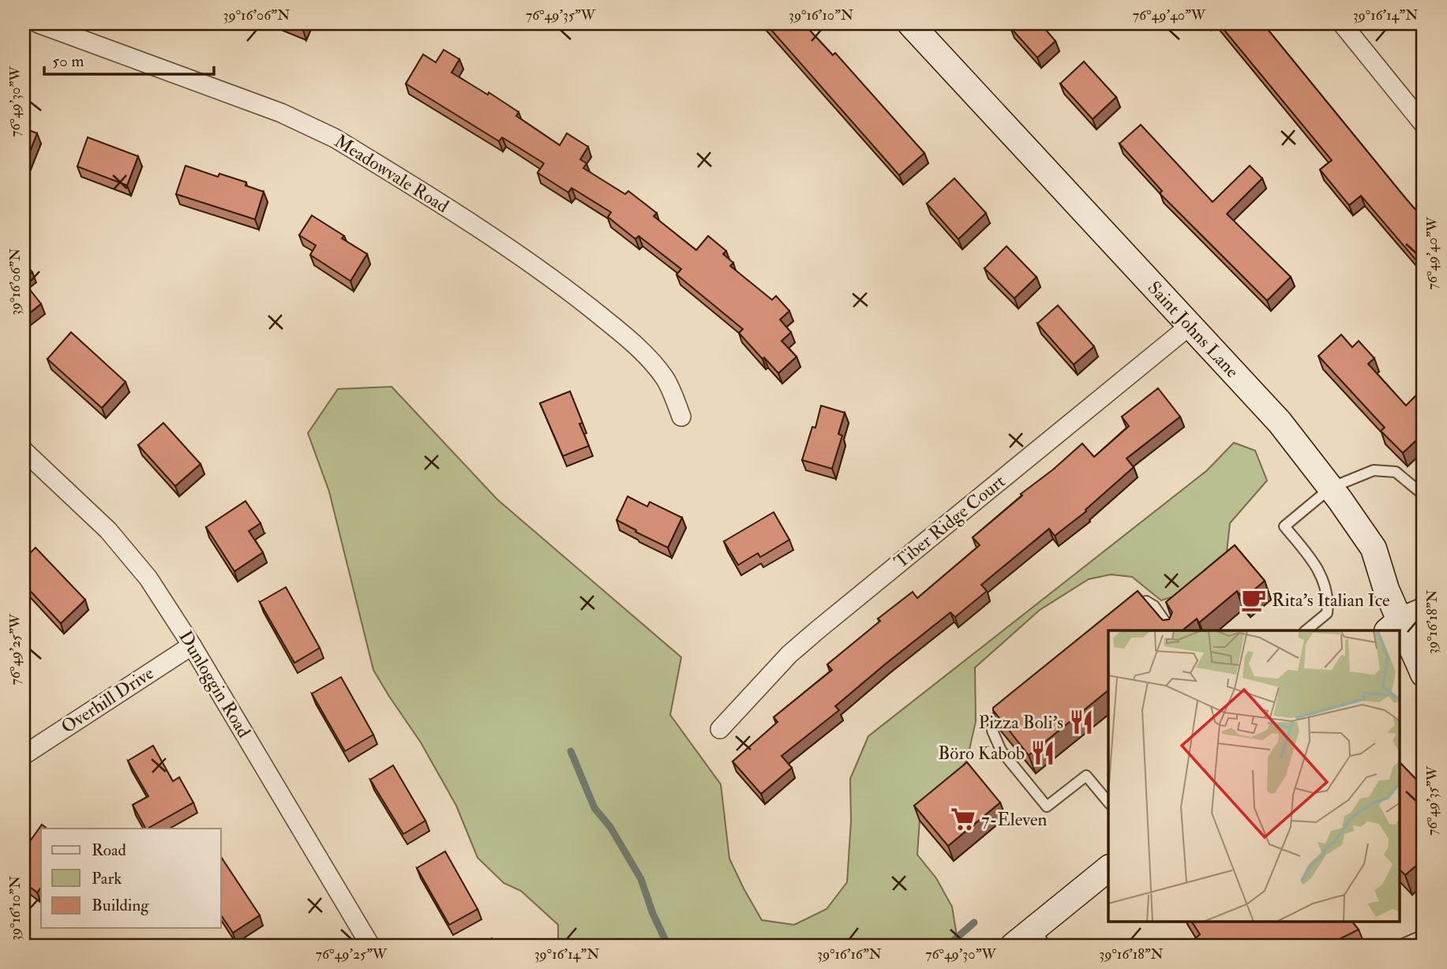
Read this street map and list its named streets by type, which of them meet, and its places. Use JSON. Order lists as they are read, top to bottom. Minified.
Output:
{"streets":{"street":["Meadowvale Road","Saint Johns Lane","Tiber Ridge Court","Dunloggin Road","Overhill Drive"]},"crossings":[["Saint Johns Lane","Tiber Ridge Court"],["Dunloggin Road","Overhill Drive"]],"places":{"cafe":["Rita's Italian Ice"],"restaurant":["Pizza Boli's","Böro Kabob"],"supermarket":["7-Eleven"]},"legend":["Road","Park","Building"],"scale_bar":"50 m","coordinates":["39°16'06\"N","76°49'35\"W","39°16'10\"N","76°49'40\"W","39°16'14\"N","76°49'30\"W","39°16'18\"N","76°49'25\"W","39°16'16\"N"]}
